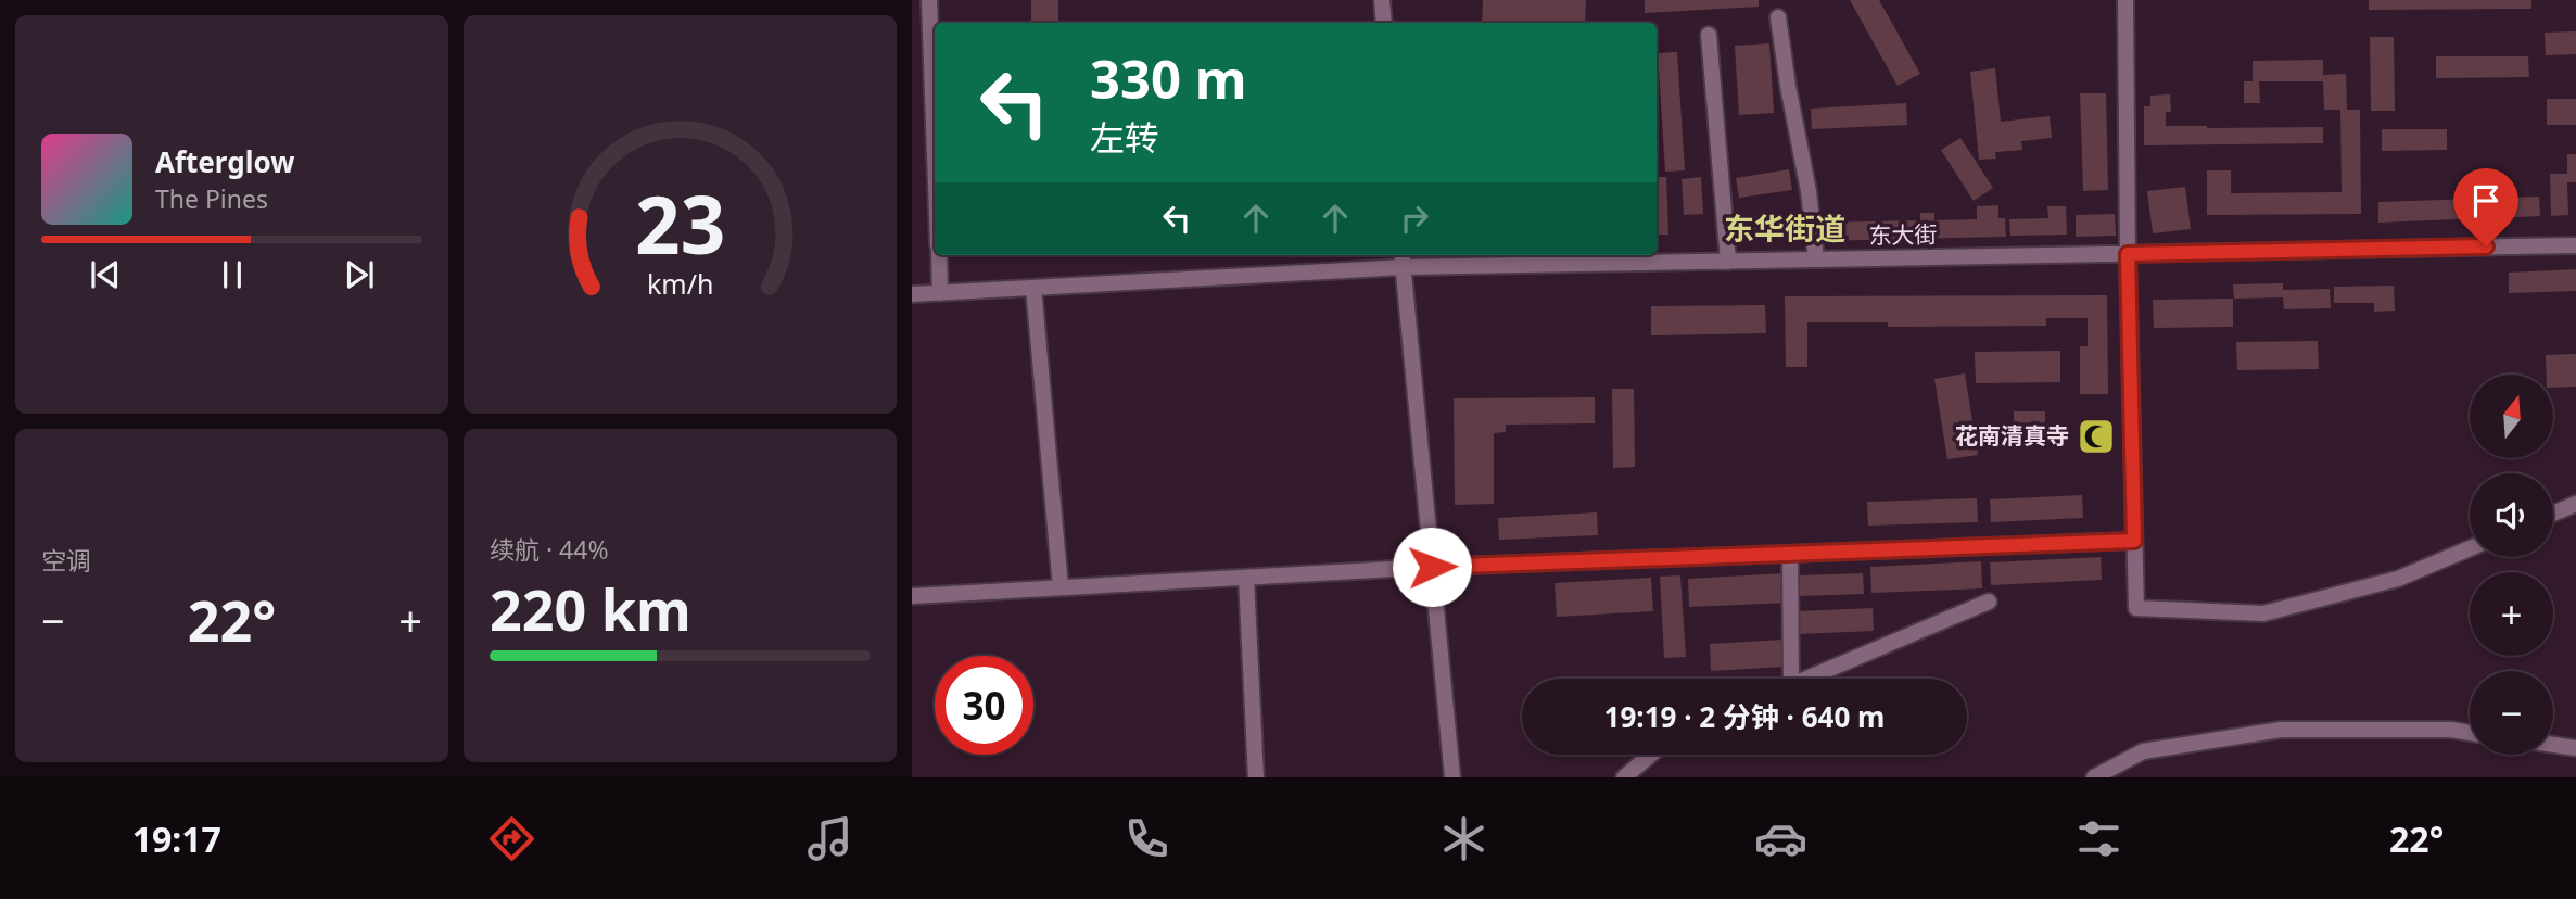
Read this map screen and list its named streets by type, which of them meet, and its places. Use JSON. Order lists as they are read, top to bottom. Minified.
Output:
{"streets":{"street":["东大街"]},"districts":["东华街道"],"places":{"mosque":["花南清真寺"]},"north":"top","page":{"turn":["330 m","左转"],"song":["Afterglow","The Pines"],"map_buttons":["+","−"],"tile":["空调",["续航 · 44%","220 km"]],"heat":["−","22°","+"],"limit":"30","trip":"19:19 · 2 分钟 · 640 m","tabs":["19:17","22°"],"gauge":["23","km/h"]}}
